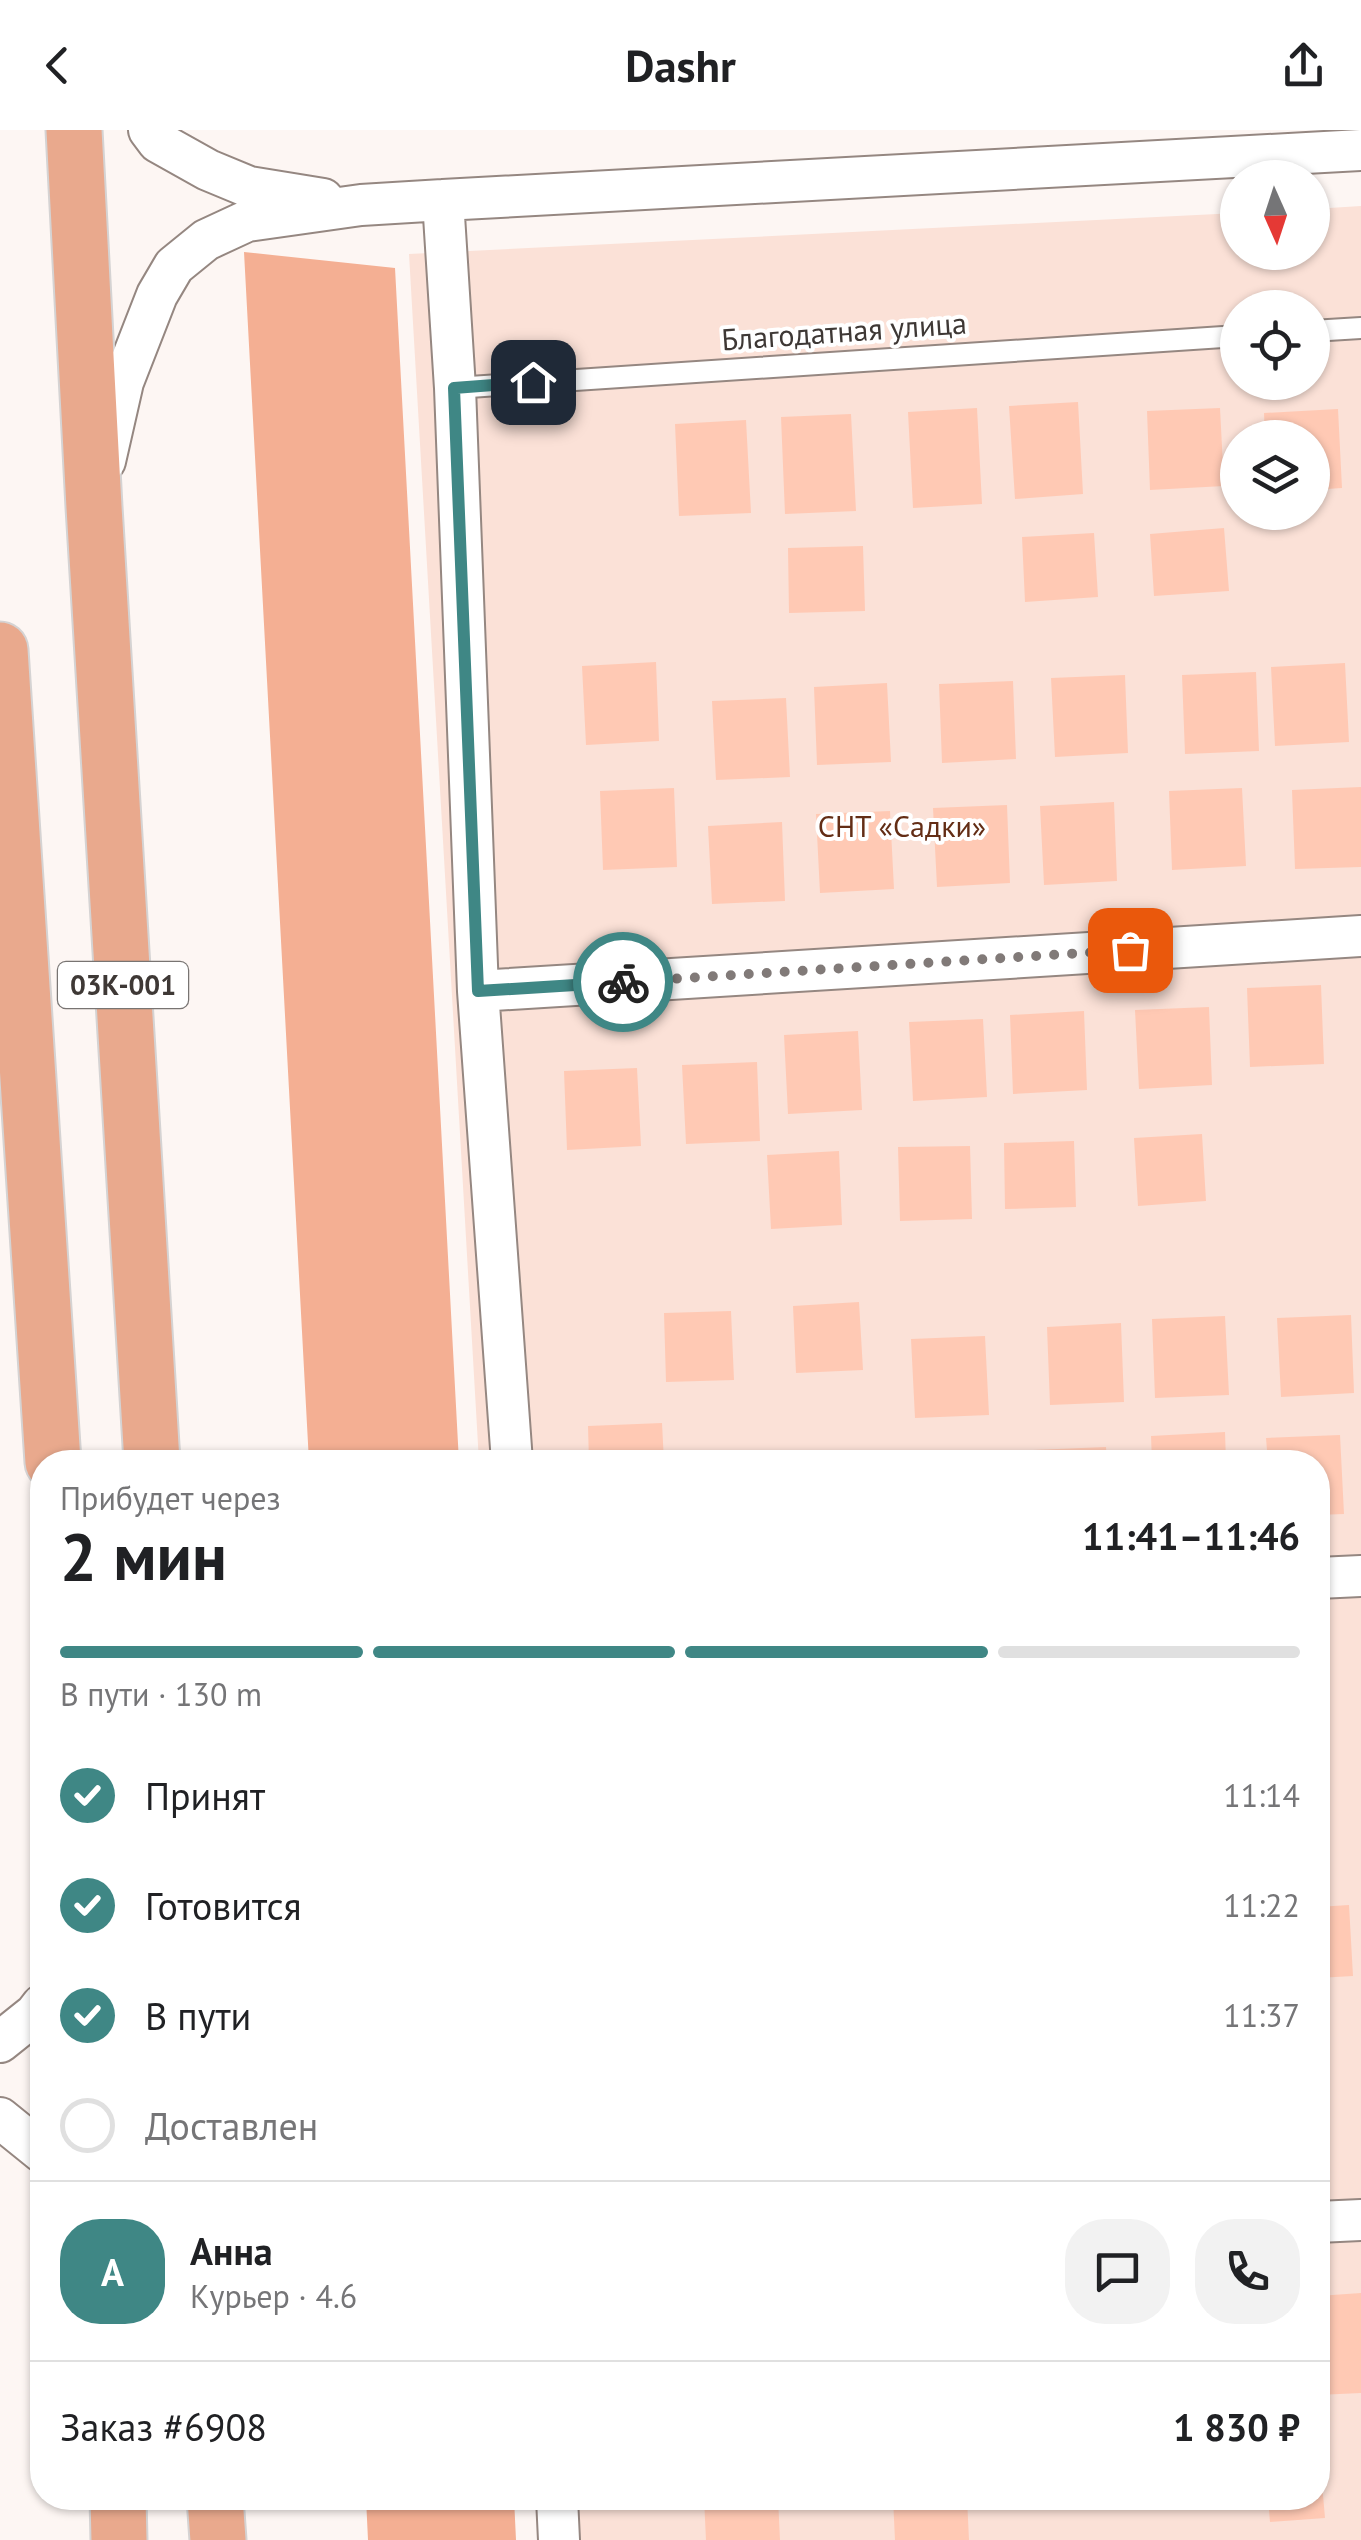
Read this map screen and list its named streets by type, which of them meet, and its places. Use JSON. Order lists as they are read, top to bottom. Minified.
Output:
{"streets":{"main road":["03К-001"],"lane":["Благодатная улица"]},"parks":["СНТ «Садки»"],"north":"bottom","page":{"header":"Dashr","heading":["2 мин","Прибудет через","11:41–11:46"],"panel":["Анна","Курьер · 4.6","Заказ #6908","1 830 ₽"],"bar":"В пути · 130 m","list":[["Принят","11:14"],["Готовится","11:22"],["В пути","11:37"],"Доставлен"],"round":"А"}}
